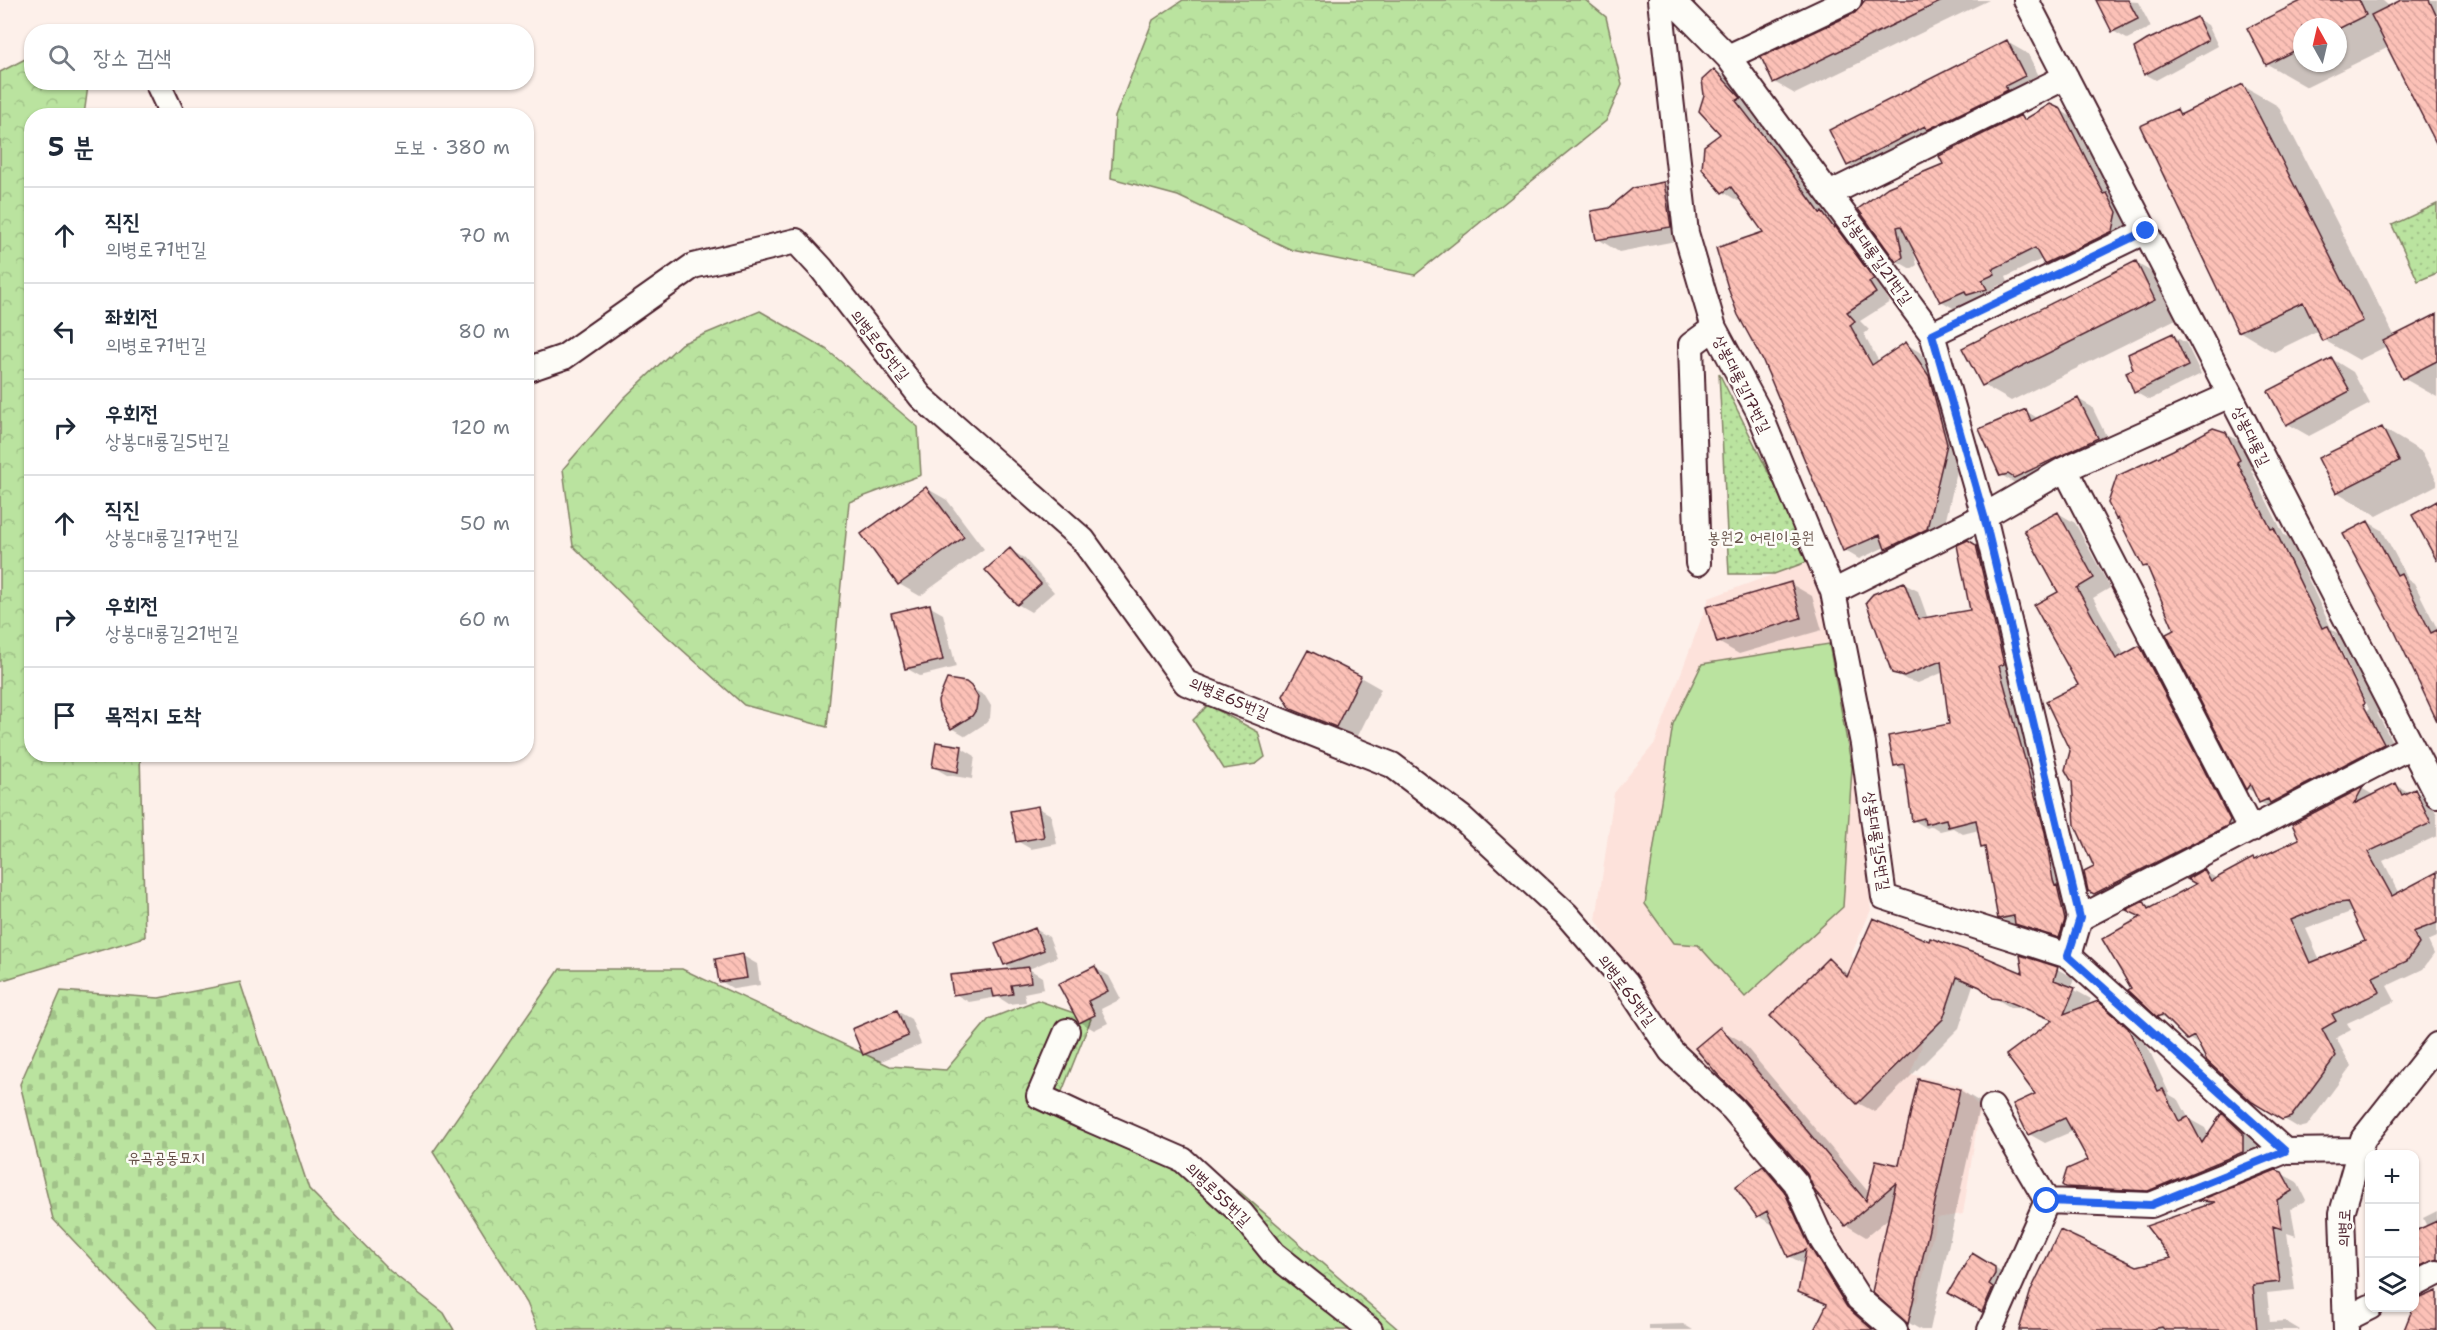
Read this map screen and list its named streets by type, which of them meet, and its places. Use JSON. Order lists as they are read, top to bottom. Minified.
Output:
{"streets":{"street":["상봉대룡길21번길","의병로65번길","상봉대룡길17번길","상봉대룡길","상봉대룡길5번길","의병로55번길","의병로"]},"crossings":[["상봉대룡길17번길","상봉대룡길5번길"]],"parks":["봉원2 어린이공원","유곡공동묘지"],"north":"top","page":{"search":"장소 검색","heading":["5 분","도보 · 380 m"],"list":[["직진","의병로71번길","70 m"],["좌회전","의병로71번길","80 m"],["우회전","상봉대룡길5번길","120 m"],["직진","상봉대룡길17번길","50 m"],["우회전","상봉대룡길21번길","60 m"],"목적지 도착"],"map_buttons":["+","−"]}}
